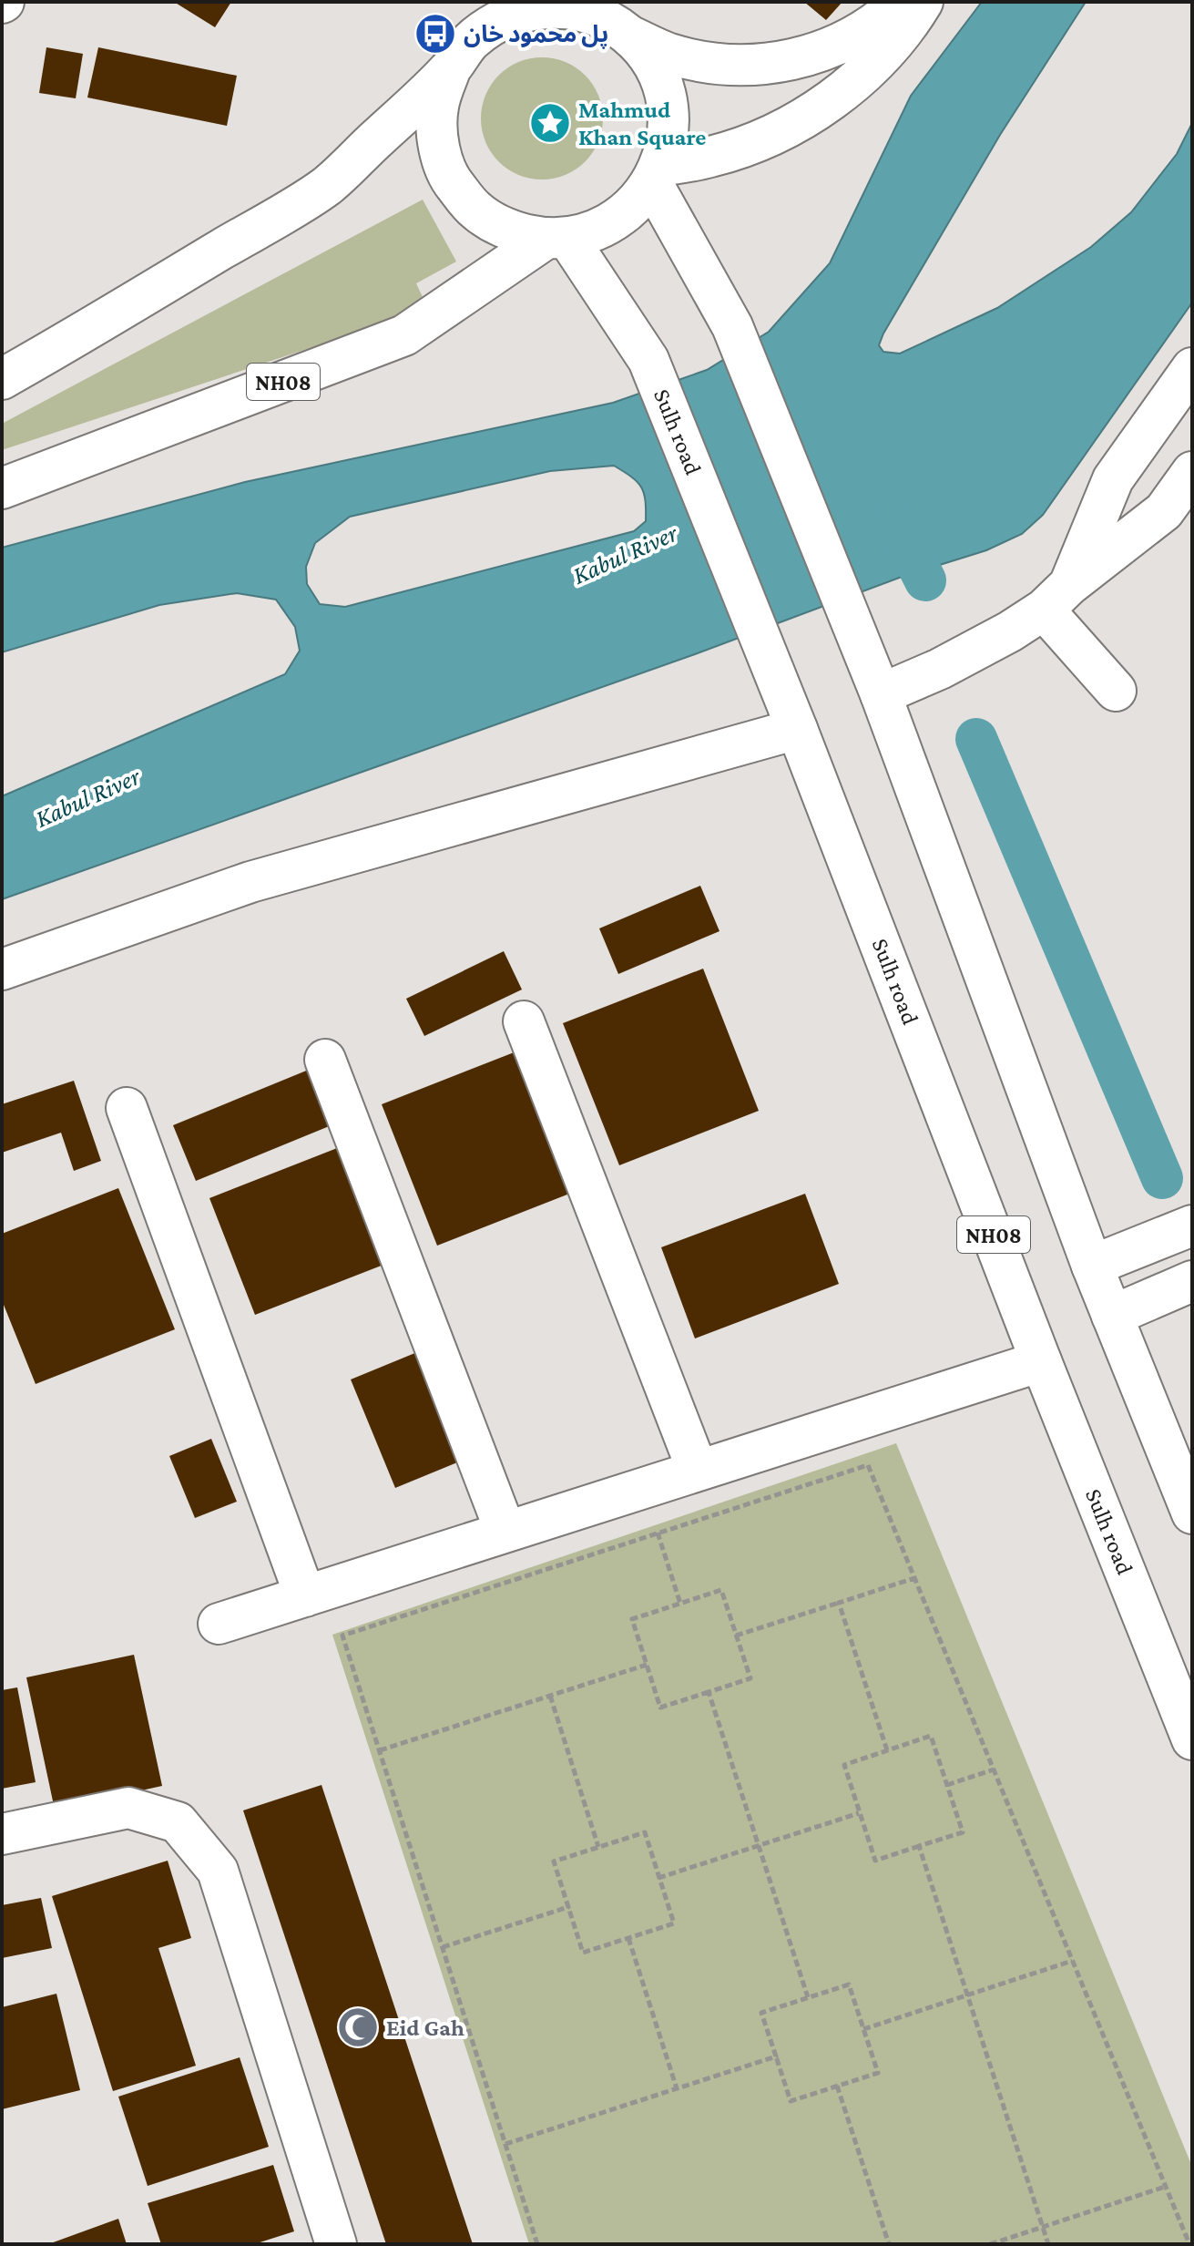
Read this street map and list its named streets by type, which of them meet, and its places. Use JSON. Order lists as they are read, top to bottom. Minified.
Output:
{"streets":{"main road":["NH08","Sulh road"]},"crossings":[["NH08","Sulh road"]],"water":["Kabul River"],"places":{"bus stop":["پل محمود خان"],"place":["Mahmud Khan Square"],"mosque":["Eid Gah"]}}
